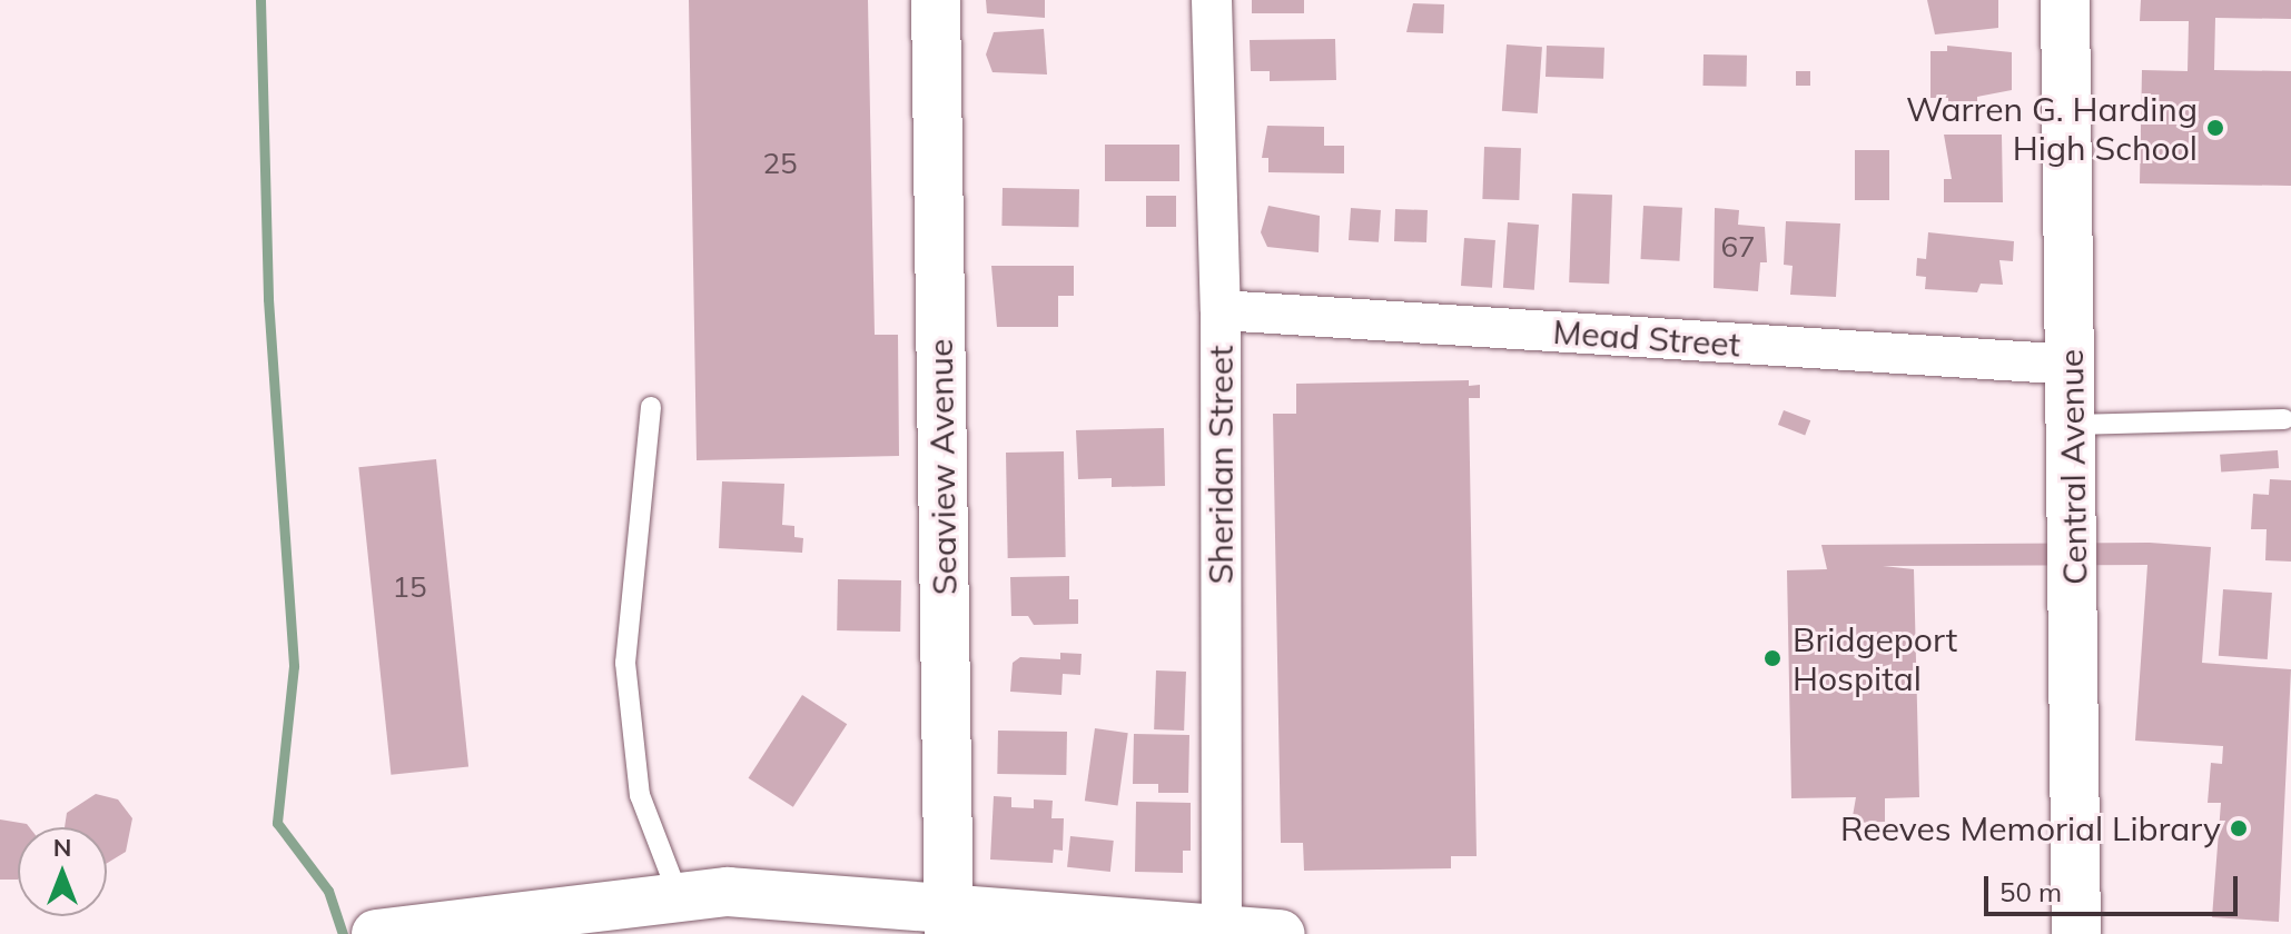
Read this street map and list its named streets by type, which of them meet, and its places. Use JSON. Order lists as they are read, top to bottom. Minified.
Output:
{"streets":{"main road":["Seaview Avenue","Central Avenue"],"street":["Mead Street","Sheridan Street"]},"crossings":[["Mead Street","Sheridan Street"],["Mead Street","Central Avenue"]],"places":["Warren G. Harding High School","Bridgeport Hospital","Reeves Memorial Library"],"house_numbers":["25","67","15"],"scale_bar":"50 m","north":"top"}
